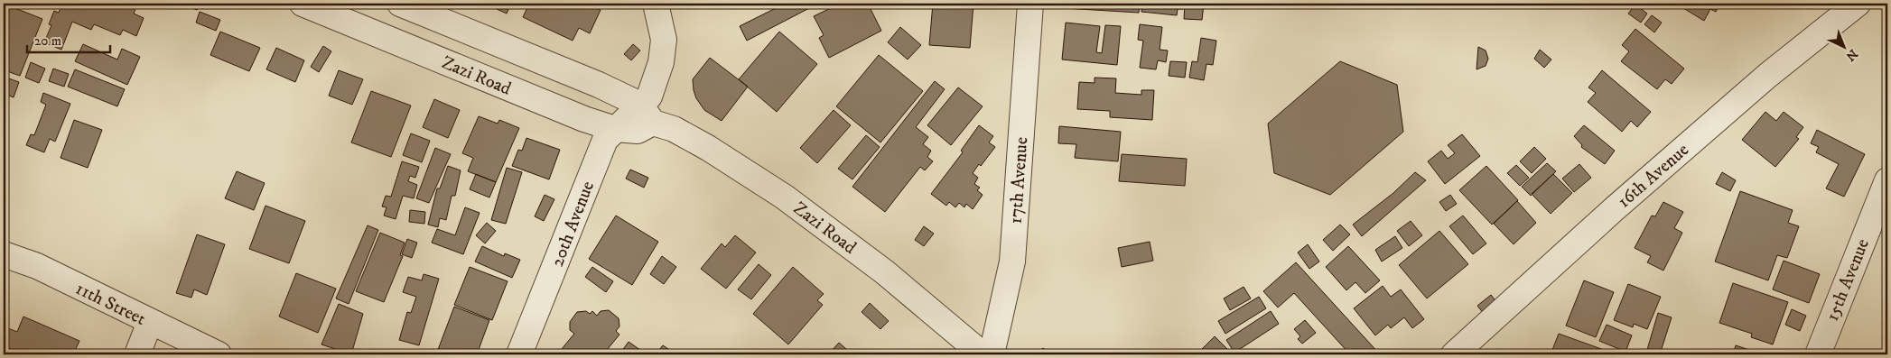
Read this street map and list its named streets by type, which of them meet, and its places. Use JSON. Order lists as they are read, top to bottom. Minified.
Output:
{"streets":{"street":["Zazi Road","16th Avenue","17th Avenue","20th Avenue","15th Avenue","11th Street"]},"crossings":[["Zazi Road","20th Avenue"]],"scale_bar":"20 m","north":"bottom right"}
